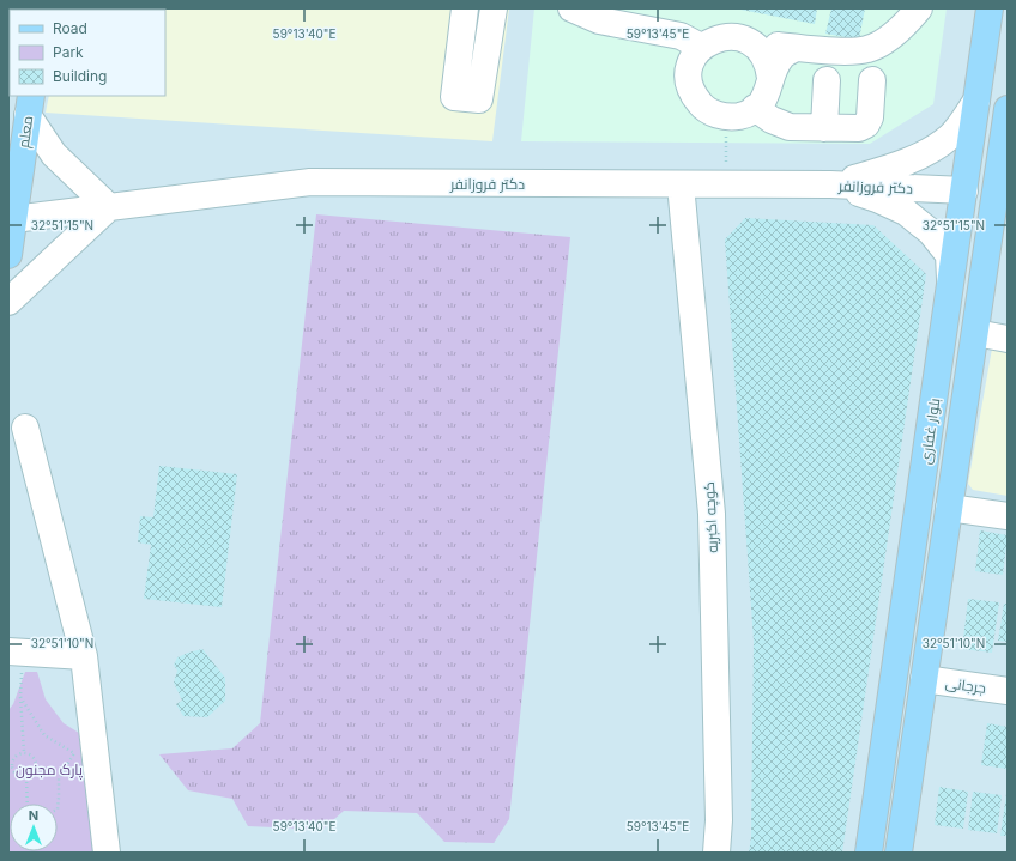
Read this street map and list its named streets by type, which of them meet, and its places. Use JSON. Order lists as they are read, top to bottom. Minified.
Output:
{"streets":{"main road":["معلم","بلوار غفاری"],"street":["دکتر فروزانفر","کوچه اکبریه","جرجانی"]},"crossings":[["معلم","دکتر فروزانفر"],["دکتر فروزانفر","بلوار غفاری"],["دکتر فروزانفر","کوچه اکبریه"],["بلوار غفاری","جرجانی"]],"parks":["پارک مجنون"],"legend":["Road","Park","Building"],"north":"top","coordinates":["59°13'40\"E","59°13'45\"E","32°51'15\"N","32°51'10\"N"]}
